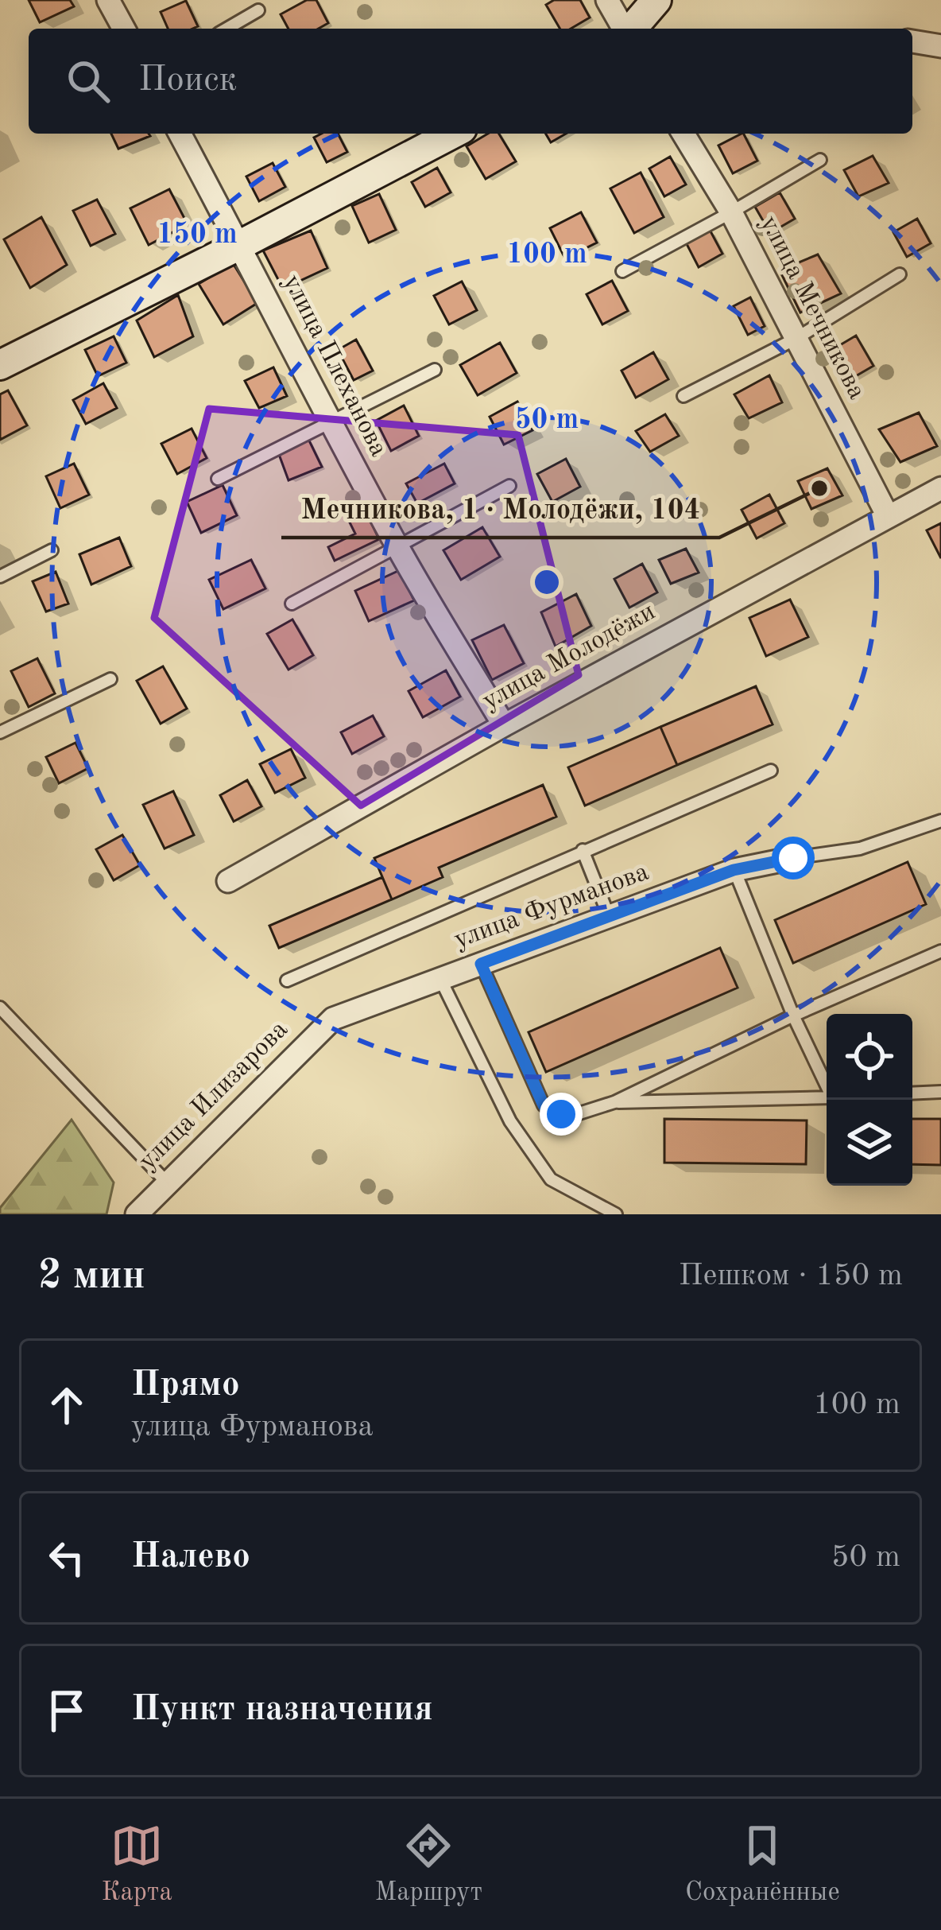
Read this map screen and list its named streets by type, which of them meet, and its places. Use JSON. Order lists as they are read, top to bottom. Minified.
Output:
{"streets":{"street":["улица Мечникова","улица Плеханова","улица Молодёжи","улица Фурманова","улица Илизарова"]},"crossings":[["улица Мечникова","улица Молодёжи"],["улица Плеханова","улица Молодёжи"],["улица Фурманова","улица Илизарова"]],"places":["Мечникова, 1 · Молодёжи, 104"],"page":{"search":"Поиск","heading":["2 мин","Пешком · 150 m"],"list":[["Прямо","улица Фурманова","100 m"],["Налево","50 m"],"Пункт назначения"],"nav":["Карта","Маршрут","Сохранённые"]},"rings":["150 m","100 m","50 m"]}
